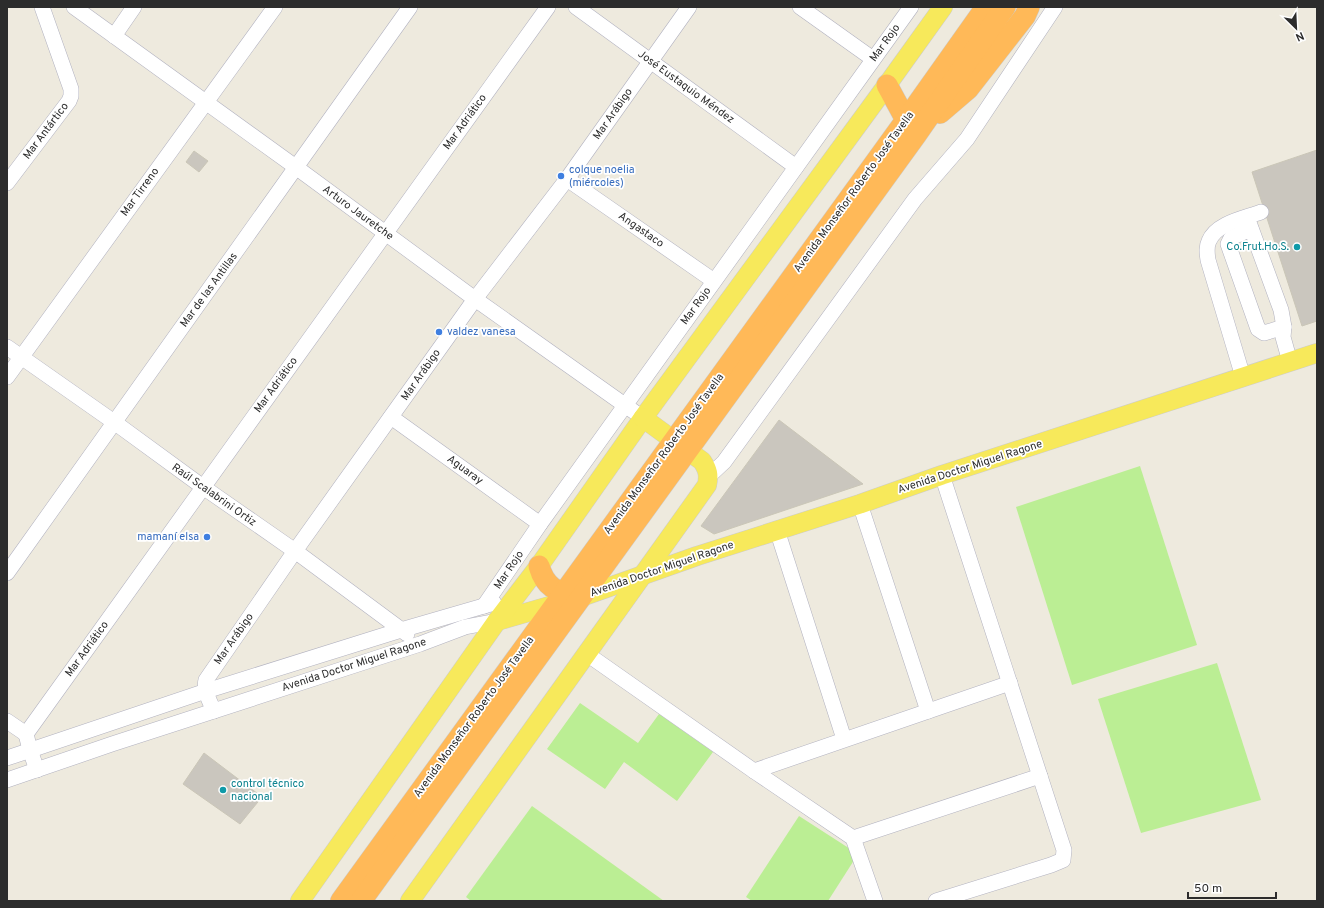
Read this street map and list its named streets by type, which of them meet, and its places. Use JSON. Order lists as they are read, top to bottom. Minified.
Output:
{"streets":{"highway":["Avenida Monseñor Roberto José Tavella"],"main road":["Avenida Doctor Miguel Ragone"],"street":["Mar Rojo","José Eustaquio Méndez","Mar Arábigo","Mar Adriático","Mar Antártico","Mar Tirreno","Arturo Jauretche","Angastaco","Mar de las Antillas","Aguaray","Raúl Scalabrini Ortiz"]},"crossings":[["Mar Rojo","José Eustaquio Méndez"],["Mar Rojo","Arturo Jauretche"],["Mar Rojo","Angastaco"],["Mar Rojo","Avenida Doctor Miguel Ragone"],["Mar Rojo","Aguaray"],["José Eustaquio Méndez","Mar Arábigo"],["Mar Arábigo","Arturo Jauretche"],["Mar Arábigo","Angastaco"],["Mar Arábigo","Avenida Doctor Miguel Ragone"],["Mar Arábigo","Aguaray"],["Mar Arábigo","Raúl Scalabrini Ortiz"],["Mar Adriático","Arturo Jauretche"],["Mar Adriático","Raúl Scalabrini Ortiz"],["Mar Tirreno","Arturo Jauretche"],["Mar Tirreno","Raúl Scalabrini Ortiz"],["Avenida Monseñor Roberto José Tavella","Avenida Doctor Miguel Ragone"],["Arturo Jauretche","Mar de las Antillas"],["Mar de las Antillas","Raúl Scalabrini Ortiz"],["Avenida Doctor Miguel Ragone","Raúl Scalabrini Ortiz"]],"places":["colque noelia (miércoles)","Co.Frut.Ho.S.","valdez vanesa","mamaní elsa","control técnico nacional"],"scale_bar":"50 m","north":"bottom right"}
